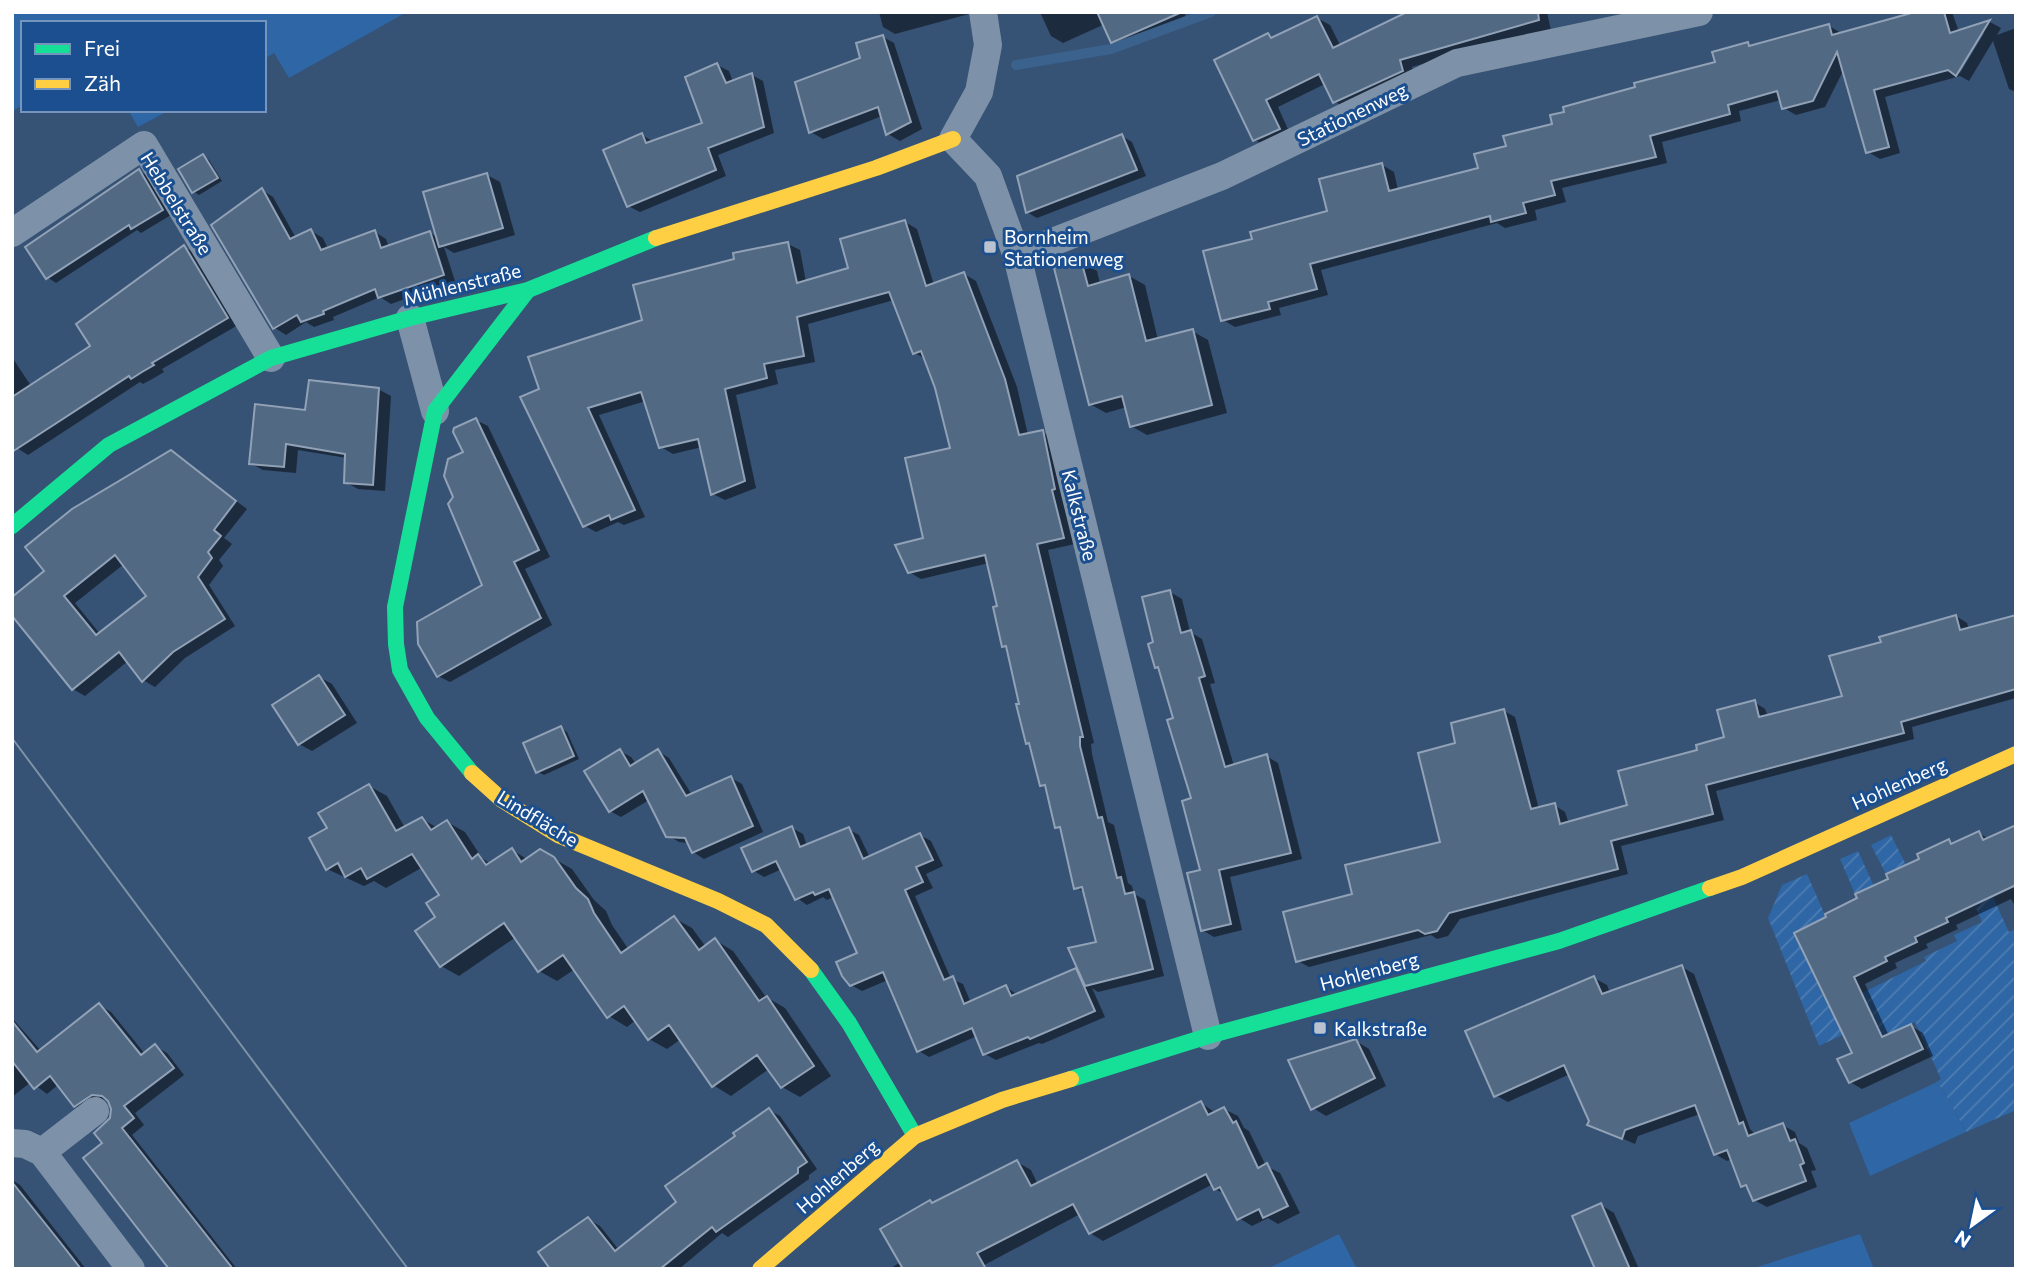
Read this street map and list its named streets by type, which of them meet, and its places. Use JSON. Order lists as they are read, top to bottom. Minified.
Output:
{"streets":{"street":["Stationenweg","Hebbelstraße","Mühlenstraße","Kalkstraße","Hohlenberg","Lindfläche"]},"crossings":[["Stationenweg","Kalkstraße"],["Hebbelstraße","Mühlenstraße"],["Mühlenstraße","Kalkstraße"],["Mühlenstraße","Lindfläche"],["Kalkstraße","Hohlenberg"],["Hohlenberg","Lindfläche"]],"places":{"transit":["Bornheim Stationenweg","Kalkstraße"]},"legend":["Frei","Zäh"],"north":"bottom left"}
